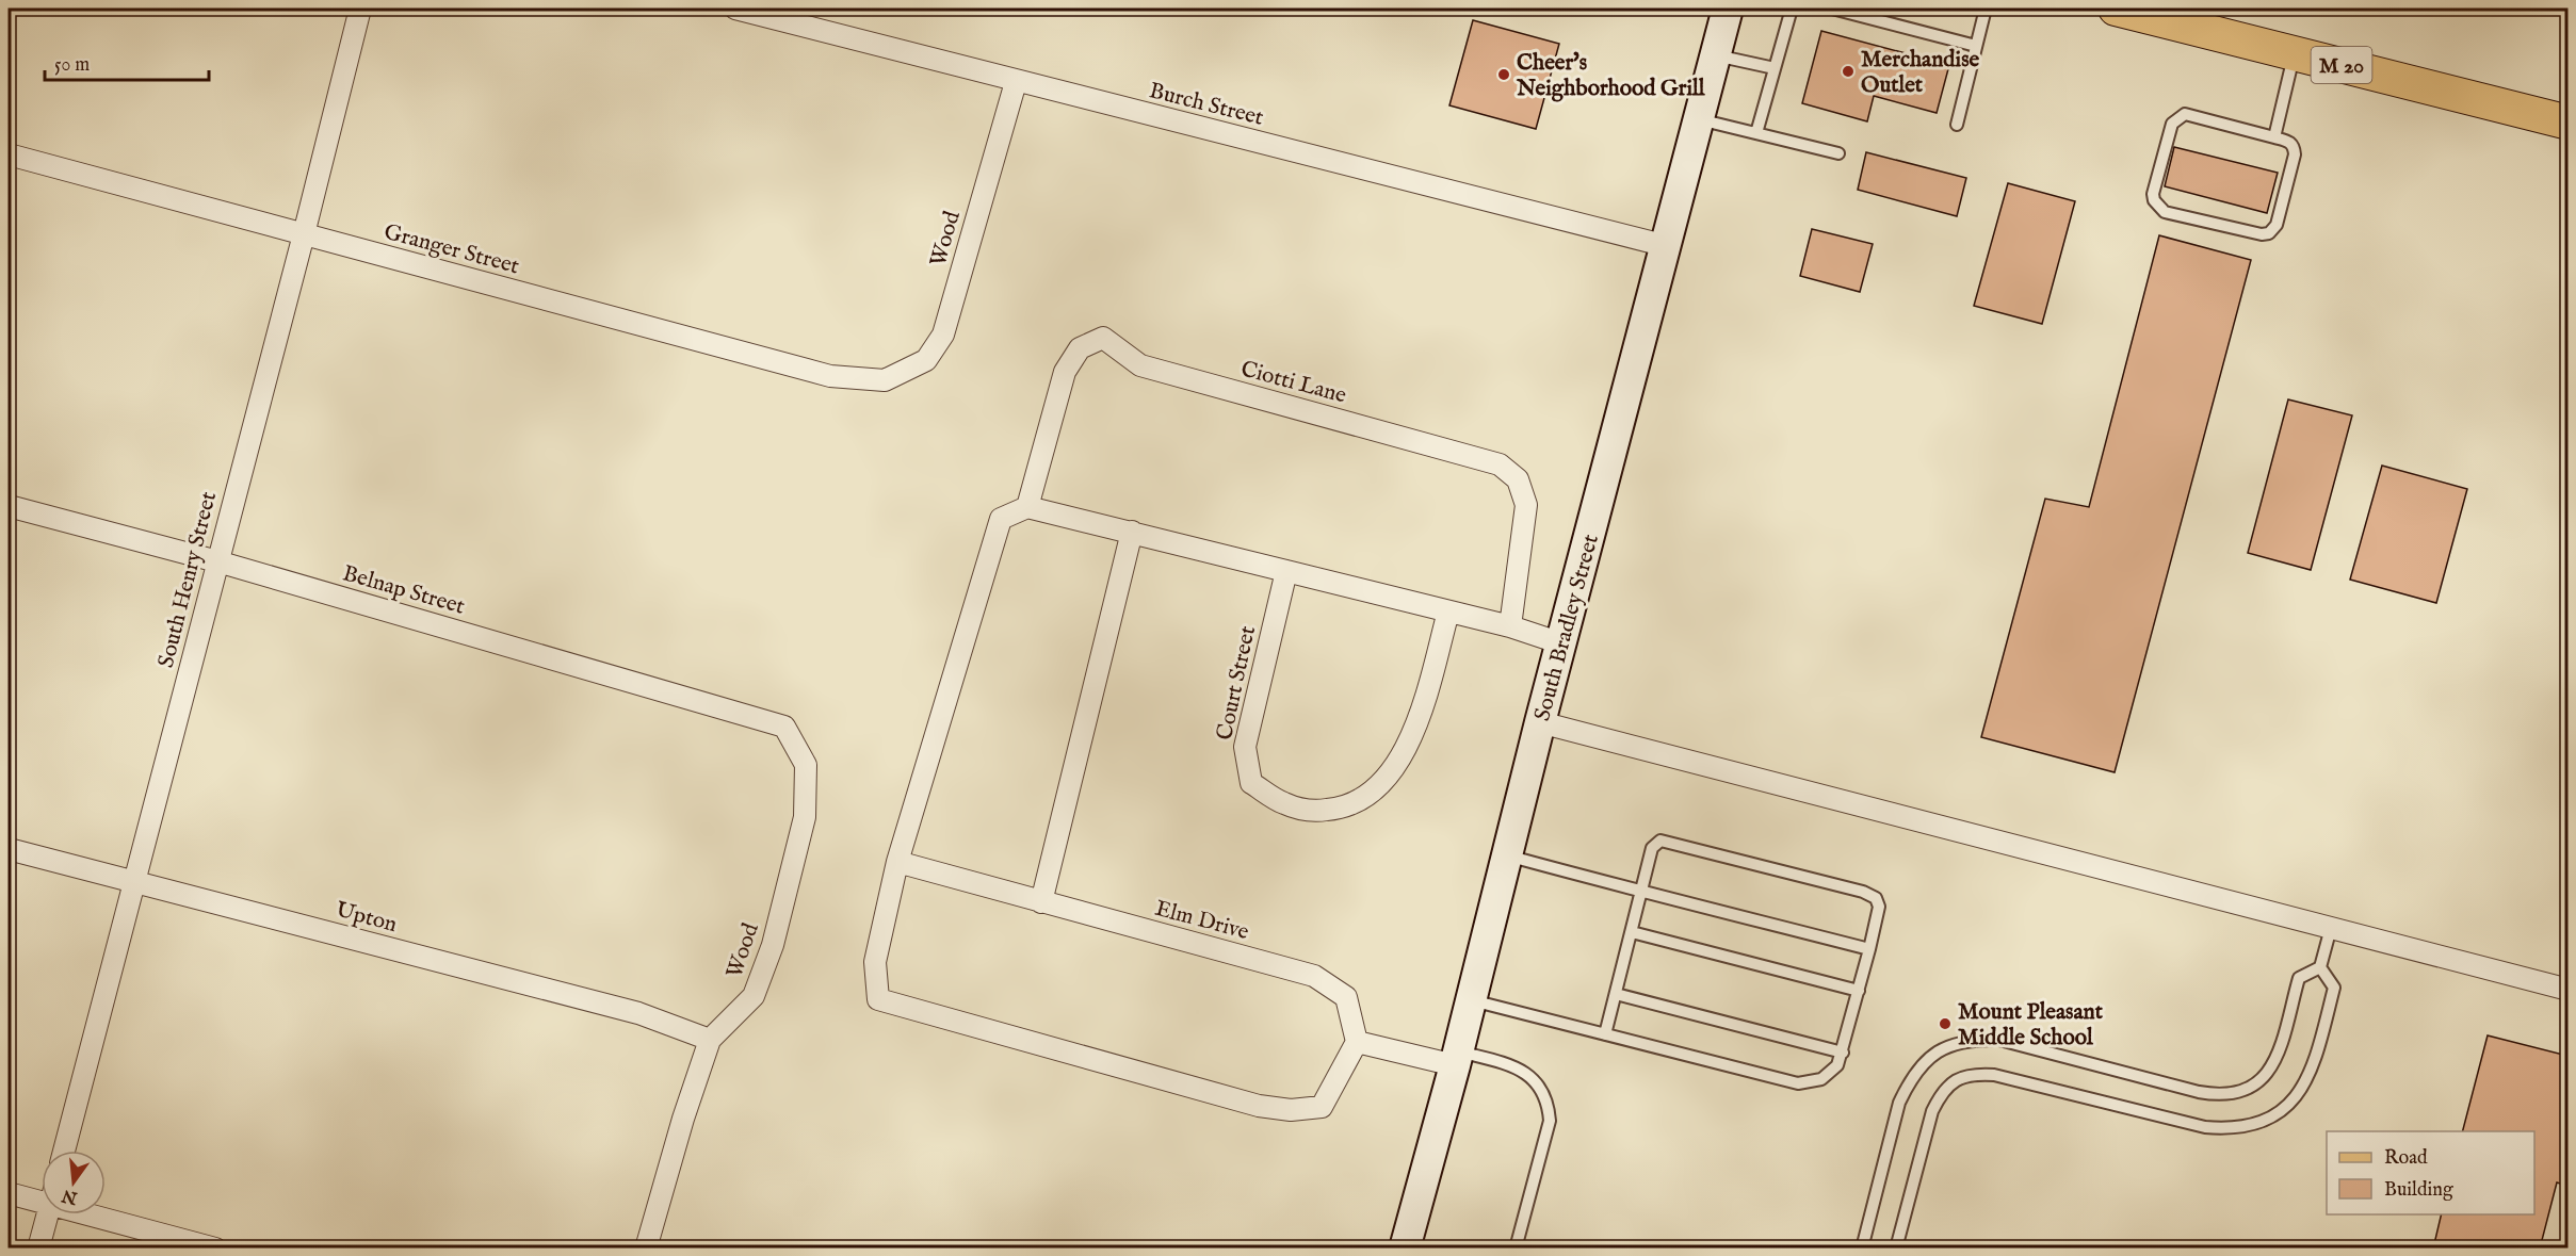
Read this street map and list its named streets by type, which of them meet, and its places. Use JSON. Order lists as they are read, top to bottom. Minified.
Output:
{"streets":{"main road":["M 20"],"street":["Burch Street","Wood","Granger Street","Ciotti Lane","South Henry Street","Belnap Street","South Bradley Street","Court Street","Upton","Elm Drive"]},"crossings":[["Burch Street","Wood"],["Burch Street","South Bradley Street"],["Wood","Granger Street"],["Wood","Belnap Street"],["Wood","Upton"],["Granger Street","South Henry Street"],["South Henry Street","Belnap Street"],["South Henry Street","Upton"]],"places":["Merchandise Outlet","Cheer's Neighborhood Grill","Mount Pleasant Middle School"],"legend":["Road","Building"],"scale_bar":"50 m","north":"bottom"}
